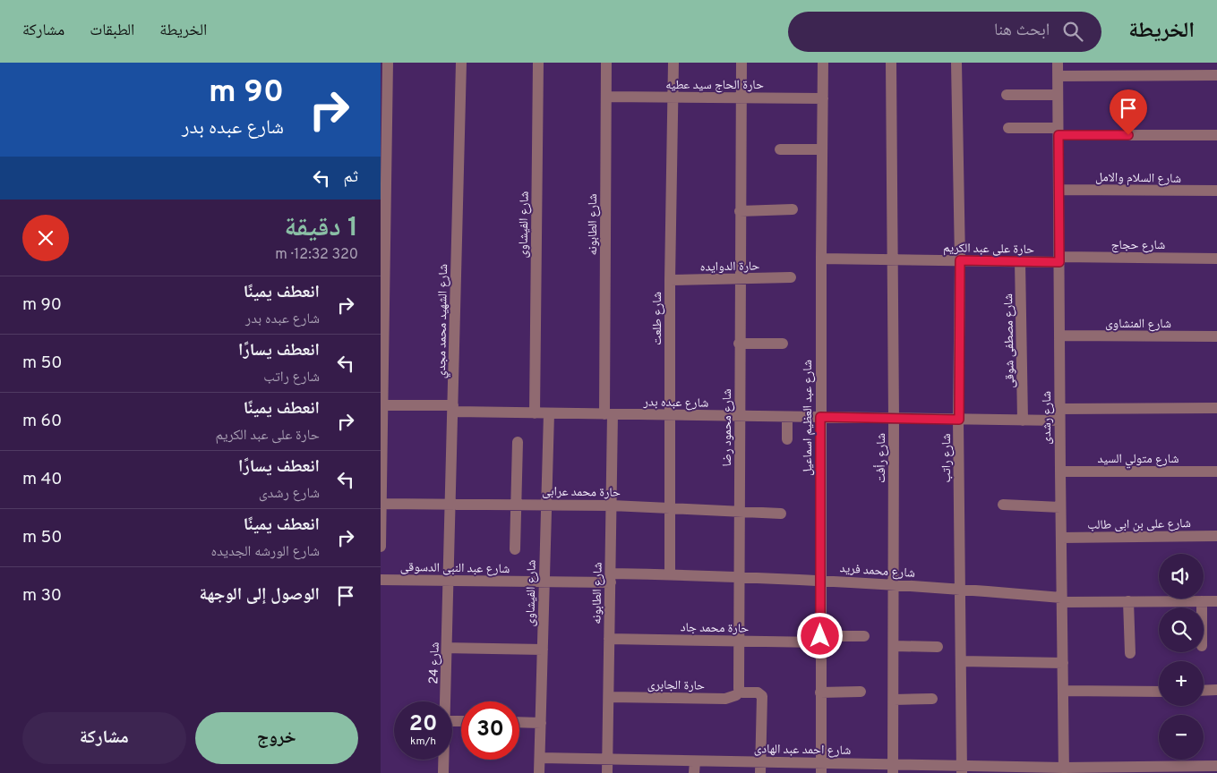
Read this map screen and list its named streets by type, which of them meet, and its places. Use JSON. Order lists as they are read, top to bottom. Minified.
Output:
{"streets":{"street":["حارة الحاج سيد عطيه","شارع السلام والامل","شارع الفيشاوى","شارع الطابونه","شارع حجاج","حارة على عبد الكريم","حارة الدوايده","شارع طلعت","شارع الشهيد محمد مجدي","شارع المنشاوى","شارع مصطفى شوقى","شارع عبده بدر","شارع عبد العظيم اسماعيل","شارع رشدى","شارع محمود رضا","شارع رأفت","شارع راتب","شارع متولي السيد","حارة محمد عرابى","شارع على بن ابى طالب","شارع عبد النبى الدسوقى","شارع محمد فريد","حارة محمد جاد","شارع 24","حارة الجابرى","شارع احمد عبد الهادى"]},"crossings":[["حارة الحاج سيد عطيه","شارع الطابونه"],["حارة الحاج سيد عطيه","شارع طلعت"],["حارة الحاج سيد عطيه","شارع عبد العظيم اسماعيل"],["حارة الحاج سيد عطيه","شارع محمود رضا"],["شارع السلام والامل","شارع رشدى"],["شارع الفيشاوى","شارع عبده بدر"],["شارع الفيشاوى","حارة محمد عرابى"],["شارع الفيشاوى","شارع عبد النبى الدسوقى"],["شارع الفيشاوى","شارع احمد عبد الهادى"],["شارع الطابونه","شارع عبده بدر"],["شارع الطابونه","حارة محمد عرابى"],["شارع الطابونه","شارع عبد النبى الدسوقى"],["شارع الطابونه","شارع محمد فريد"],["شارع الطابونه","حارة محمد جاد"],["شارع الطابونه","حارة الجابرى"],["شارع الطابونه","شارع احمد عبد الهادى"],["شارع حجاج","حارة على عبد الكريم"],["شارع حجاج","شارع رشدى"],["حارة على عبد الكريم","شارع مصطفى شوقى"],["حارة على عبد الكريم","شارع عبد العظيم اسماعيل"],["حارة على عبد الكريم","شارع رشدى"],["حارة على عبد الكريم","شارع رأفت"],["حارة على عبد الكريم","شارع راتب"],["حارة الدوايده","شارع طلعت"],["حارة الدوايده","شارع محمود رضا"],["شارع طلعت","شارع عبده بدر"],["شارع طلعت","حارة محمد عرابى"],["شارع طلعت","شارع محمد فريد"],["شارع الشهيد محمد مجدي","شارع عبده بدر"],["شارع الشهيد محمد مجدي","حارة محمد عرابى"],["شارع الشهيد محمد مجدي","شارع عبد النبى الدسوقى"],["شارع الشهيد محمد مجدي","شارع 24"],["شارع المنشاوى","شارع رشدى"],["شارع مصطفى شوقى","شارع عبده بدر"],["شارع عبده بدر","شارع عبد العظيم اسماعيل"],["شارع عبده بدر","شارع رشدى"],["شارع عبده بدر","شارع محمود رضا"],["شارع عبده بدر","شارع رأفت"],["شارع عبده بدر","شارع راتب"],["شارع عبد العظيم اسماعيل","شارع محمد فريد"],["شارع عبد العظيم اسماعيل","حارة محمد جاد"],["شارع عبد العظيم اسماعيل","شارع احمد عبد الهادى"],["شارع رشدى","شارع متولي السيد"],["شارع رشدى","شارع على بن ابى طالب"],["شارع رشدى","شارع محمد فريد"],["شارع رشدى","شارع احمد عبد الهادى"],["شارع محمود رضا","حارة محمد عرابى"],["شارع محمود رضا","شارع محمد فريد"],["شارع محمود رضا","حارة محمد جاد"],["شارع محمود رضا","حارة الجابرى"],["شارع رأفت","شارع محمد فريد"],["شارع رأفت","شارع احمد عبد الهادى"],["شارع راتب","شارع محمد فريد"],["شارع راتب","شارع احمد عبد الهادى"],["شارع عبد النبى الدسوقى","شارع محمد فريد"],["شارع عبد النبى الدسوقى","شارع 24"]],"page":{"header":"الخريطة","search":"ابحث هنا","nav":["الخريطة","الطبقات","مشاركة"],"turn":["90 m","شارع عبده بدر"],"then":"ثم","heading":["1 دقيقة","320 m · 12:32"],"list":[{"name":"انعطف يمينًا","note":"شارع عبده بدر","value":"90 m"},{"name":"انعطف يسارًا","note":"شارع راتب","value":"50 m"},{"name":"انعطف يمينًا","note":"حارة على عبد الكريم","value":"60 m"},{"name":"انعطف يسارًا","note":"شارع رشدى","value":"40 m"},{"name":"انعطف يمينًا","note":"شارع الورشه الجديده","value":"50 m"},{"name":"الوصول إلى الوجهة","value":"30 m"}],"map_buttons":["+","−"],"speed":"20 km/h","limit":"30","buttons":["خروج","مشاركة"]}}
